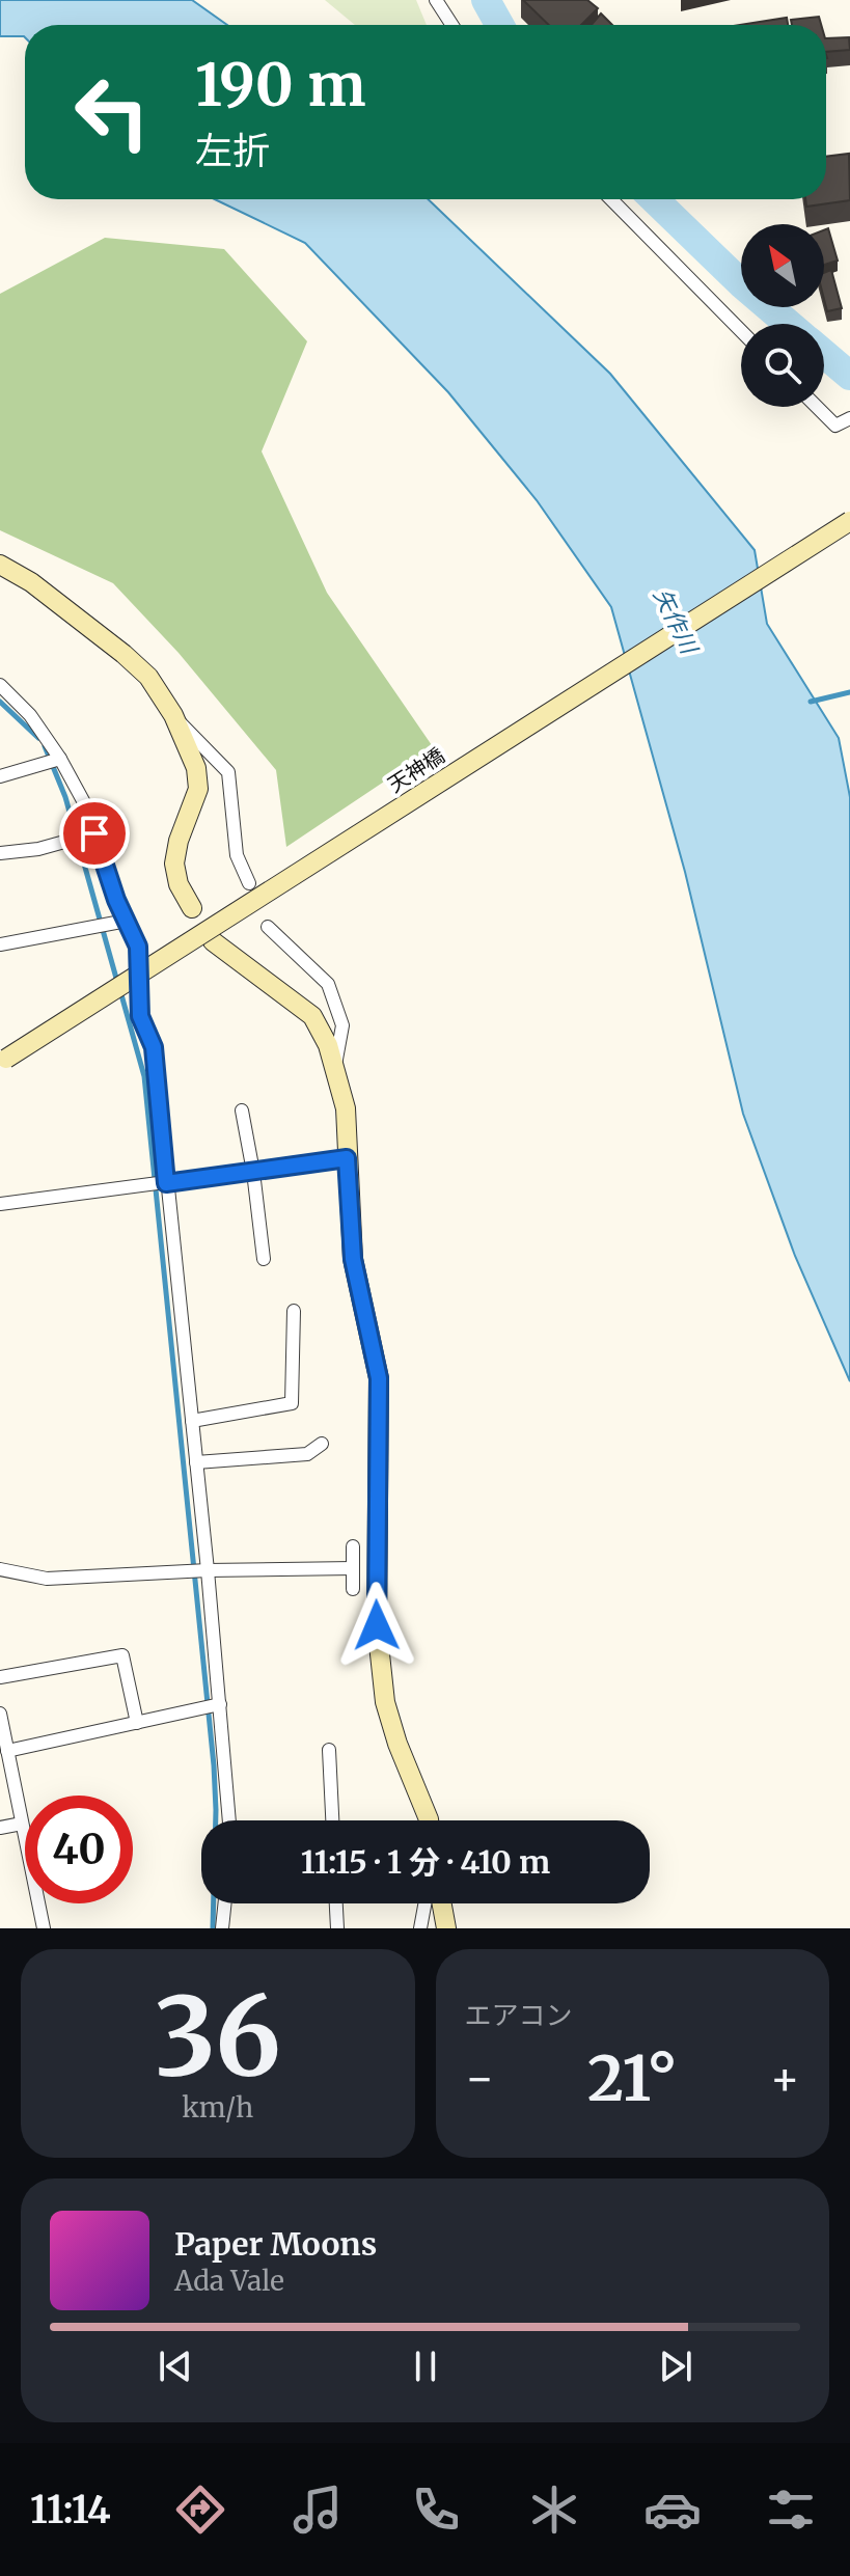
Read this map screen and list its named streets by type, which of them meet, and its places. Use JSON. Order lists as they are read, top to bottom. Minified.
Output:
{"streets":{"street":["天神橋"]},"water":["矢作川"],"north":"top left","page":{"turn":["190 m","左折"],"limit":"40","trip":"11:15 · 1 分 · 410 m","tile":[["36","km/h"],"エアコン"],"heat":["−","21°","+"],"song":["Paper Moons","Ada Vale"],"tabs":"11:14"}}
